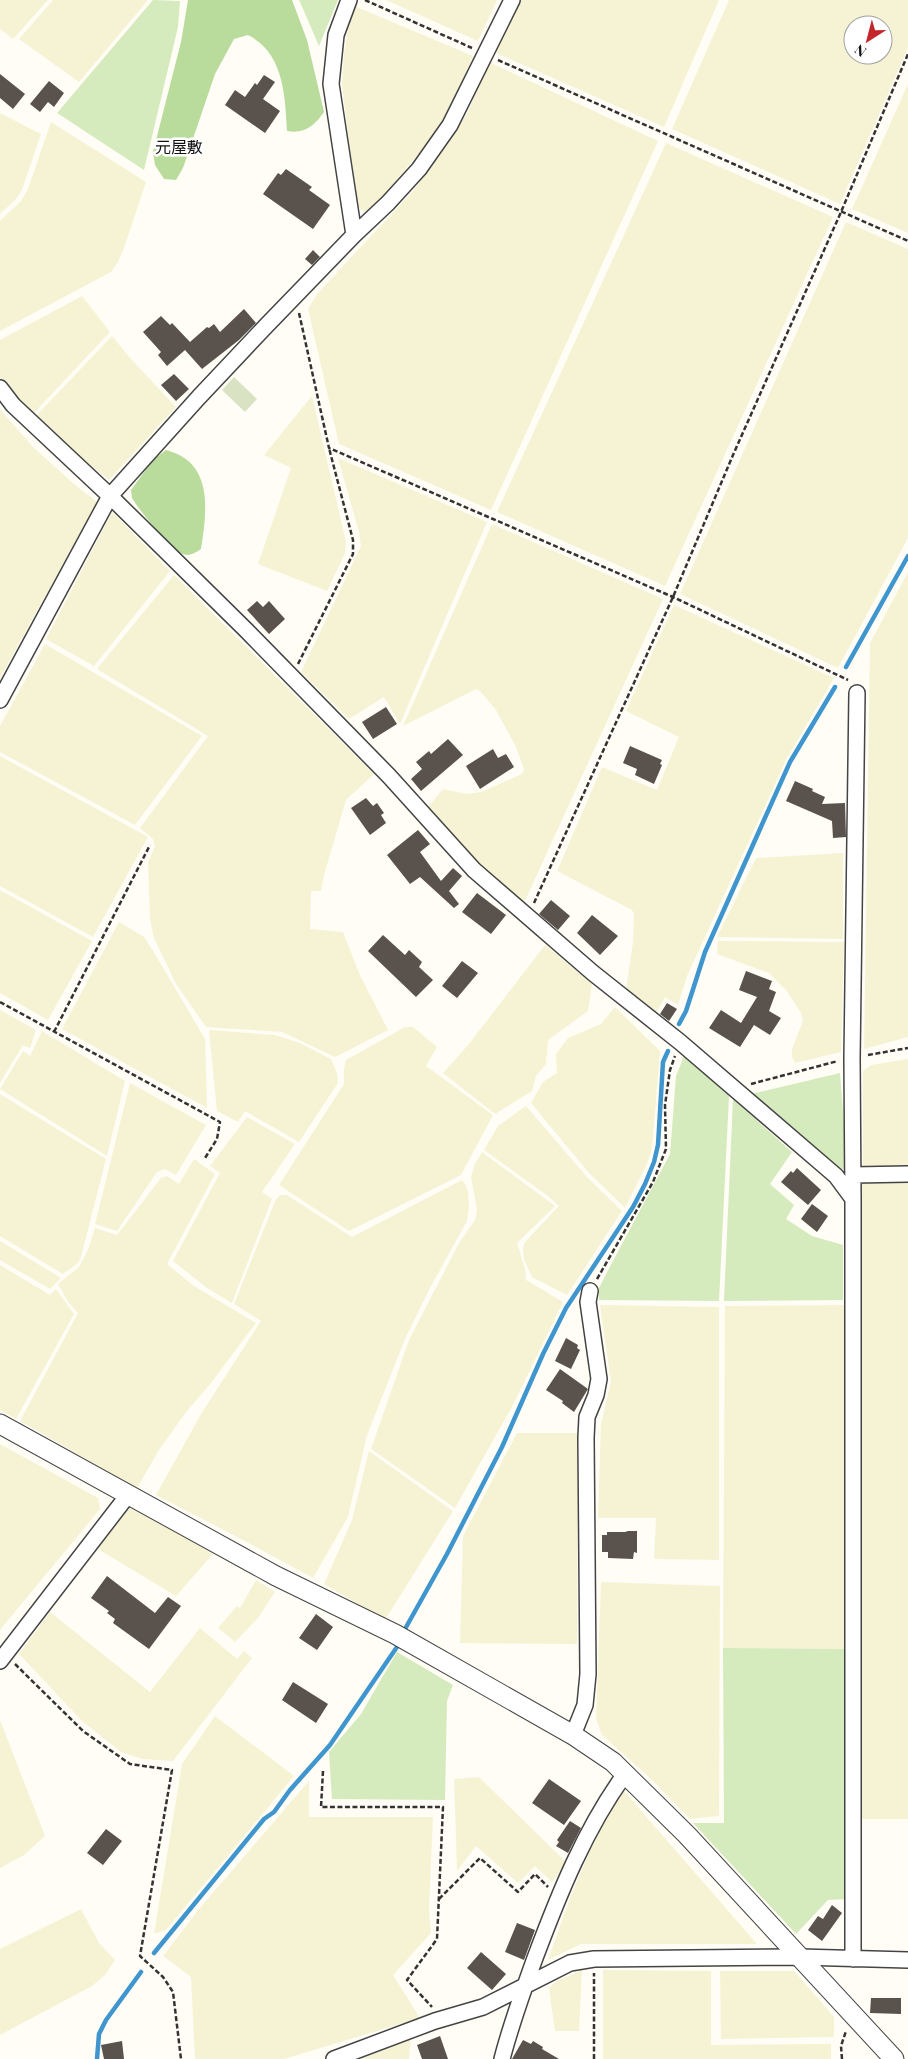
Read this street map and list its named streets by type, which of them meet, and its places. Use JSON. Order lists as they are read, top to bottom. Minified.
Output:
{"districts":["元屋敷"],"north":"bottom left"}
